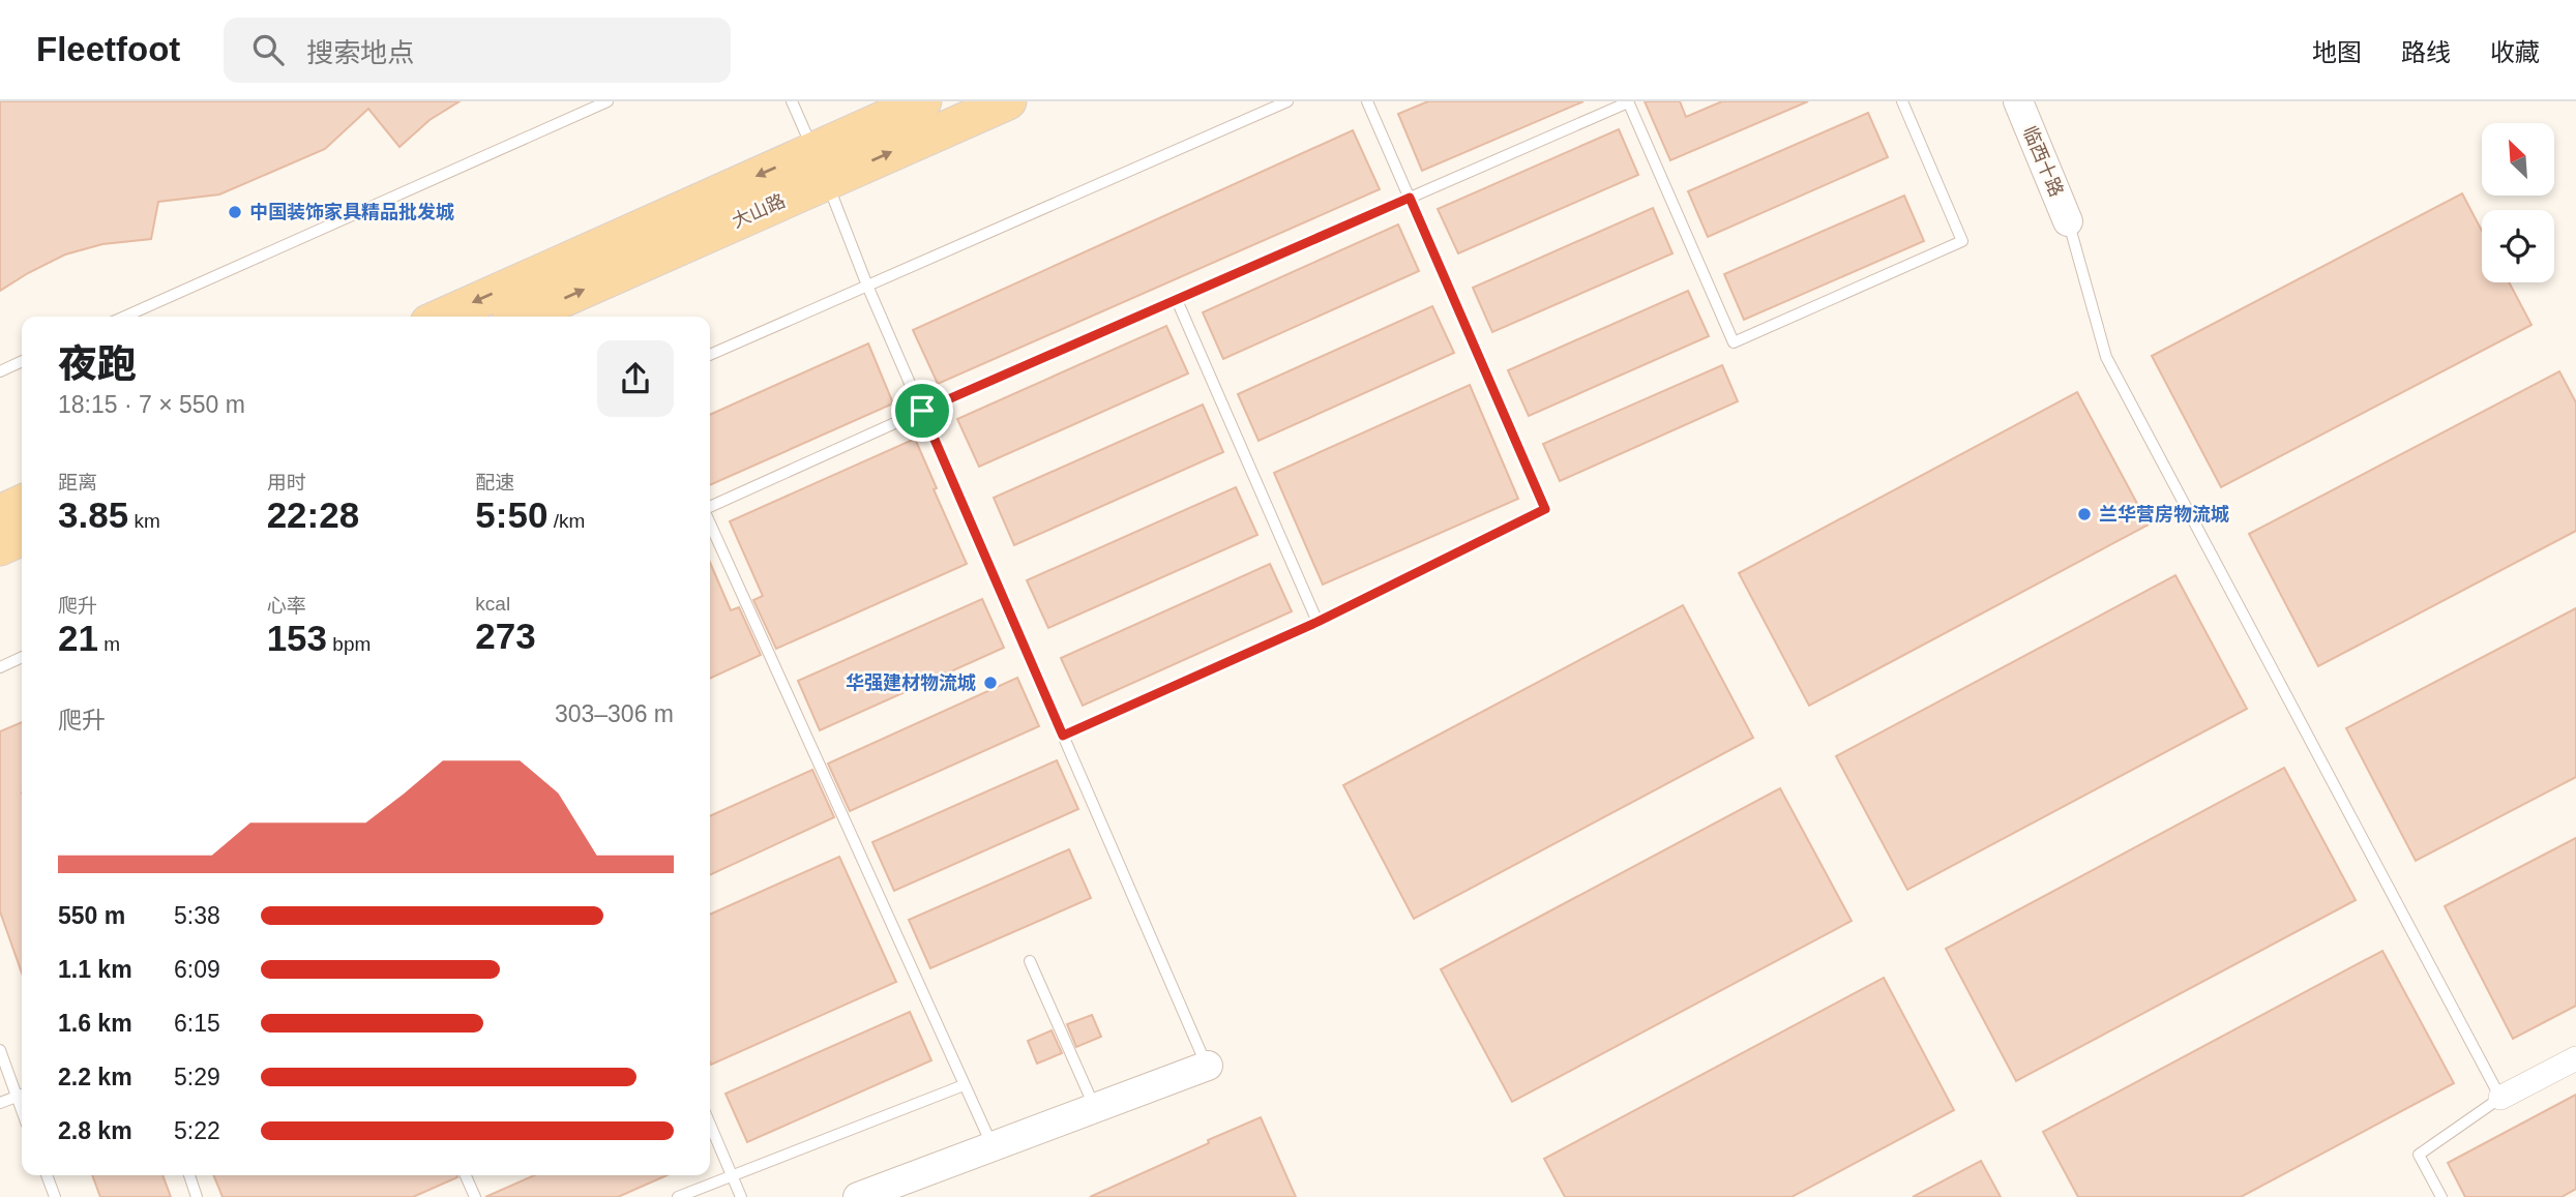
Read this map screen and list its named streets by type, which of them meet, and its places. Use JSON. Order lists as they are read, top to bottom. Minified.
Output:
{"streets":{"main road":["大山路"],"street":["临西十路"]},"places":["中国装饰家具精品批发城","兰华营房物流城","华强建材物流城"],"north":"top left","page":{"header":"Fleetfoot","search":"搜索地点","nav":["地图","路线","收藏"],"heading":["夜跑","18:15 · 7 × 550 m"],"stats":[["距离","3.85 km"],["用时","22:28"],["配速","5:50 /km"],["爬升","21 m"],["心率","153 bpm"],["kcal","273"]],"chart":["爬升","303–306 m"],"list":[{"name":"550 m","note":"5:38"},{"name":"1.1 km","note":"6:09"},{"name":"1.6 km","note":"6:15"},{"name":"2.2 km","note":"5:29"},{"name":"2.8 km","note":"5:22"}]}}
